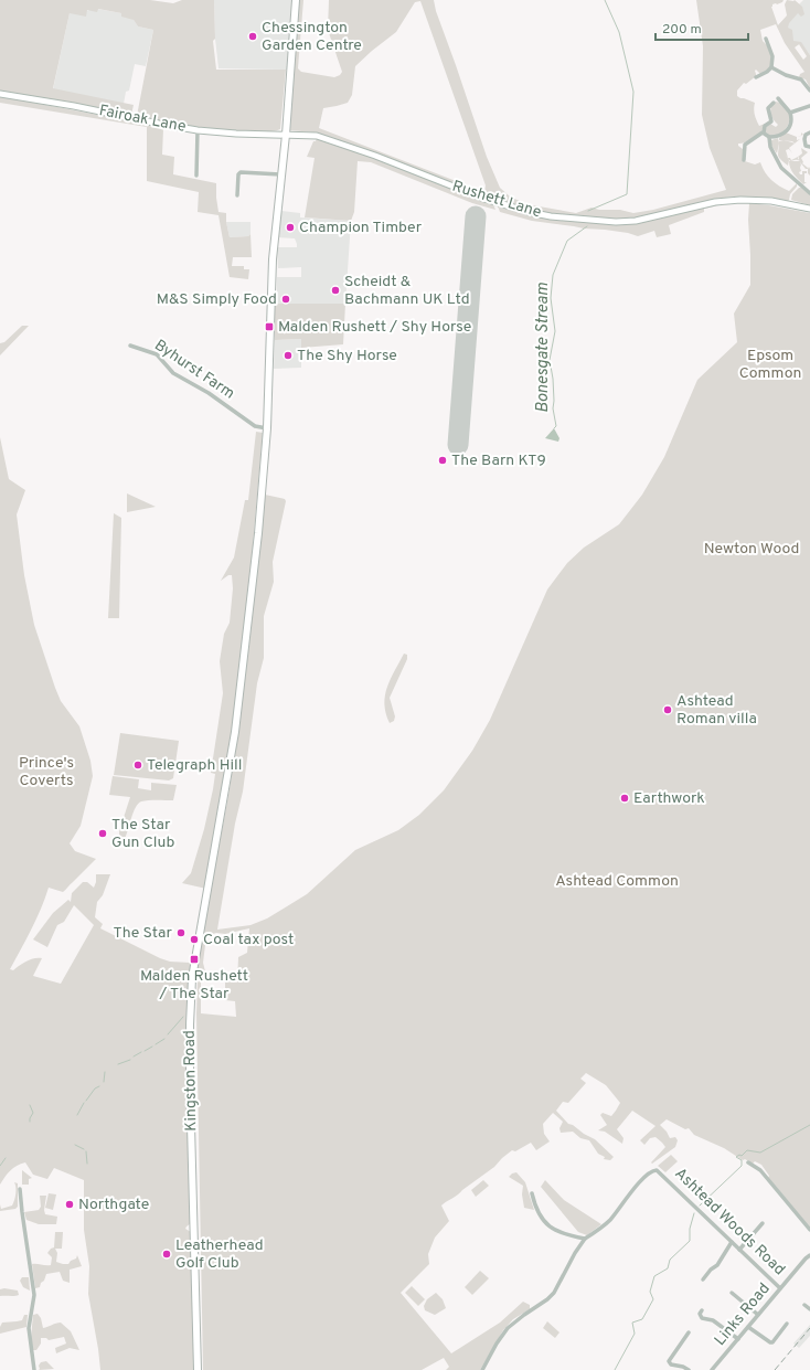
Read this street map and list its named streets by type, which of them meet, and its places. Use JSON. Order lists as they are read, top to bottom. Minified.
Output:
{"streets":{"highway":["Kingston Road"],"main road":["Fairoak Lane","Rushett Lane"],"street":["Byhurst Farm","Ashtead Woods Road","Links Road"]},"crossings":[["Fairoak Lane","Rushett Lane"],["Fairoak Lane","Kingston Road"],["Rushett Lane","Kingston Road"],["Byhurst Farm","Kingston Road"],["Ashtead Woods Road","Links Road"]],"water":["Bonesgate Stream"],"parks":["Epsom Common","Newton Wood","Prince's Coverts","Ashtead Common"],"places":{"other":["Chessington Garden Centre","Champion Timber","Scheidt & Bachmann UK Ltd","M&S Simply Food","The Shy Horse","The Barn KT9","Ashtead Roman villa","Telegraph Hill","Earthwork","The Star Gun Club","The Star","Coal tax post","Northgate","Leatherhead Golf Club"],"transit":["Malden Rushett / Shy Horse","Malden Rushett / The Star"]},"scale_bar":"200 m"}
